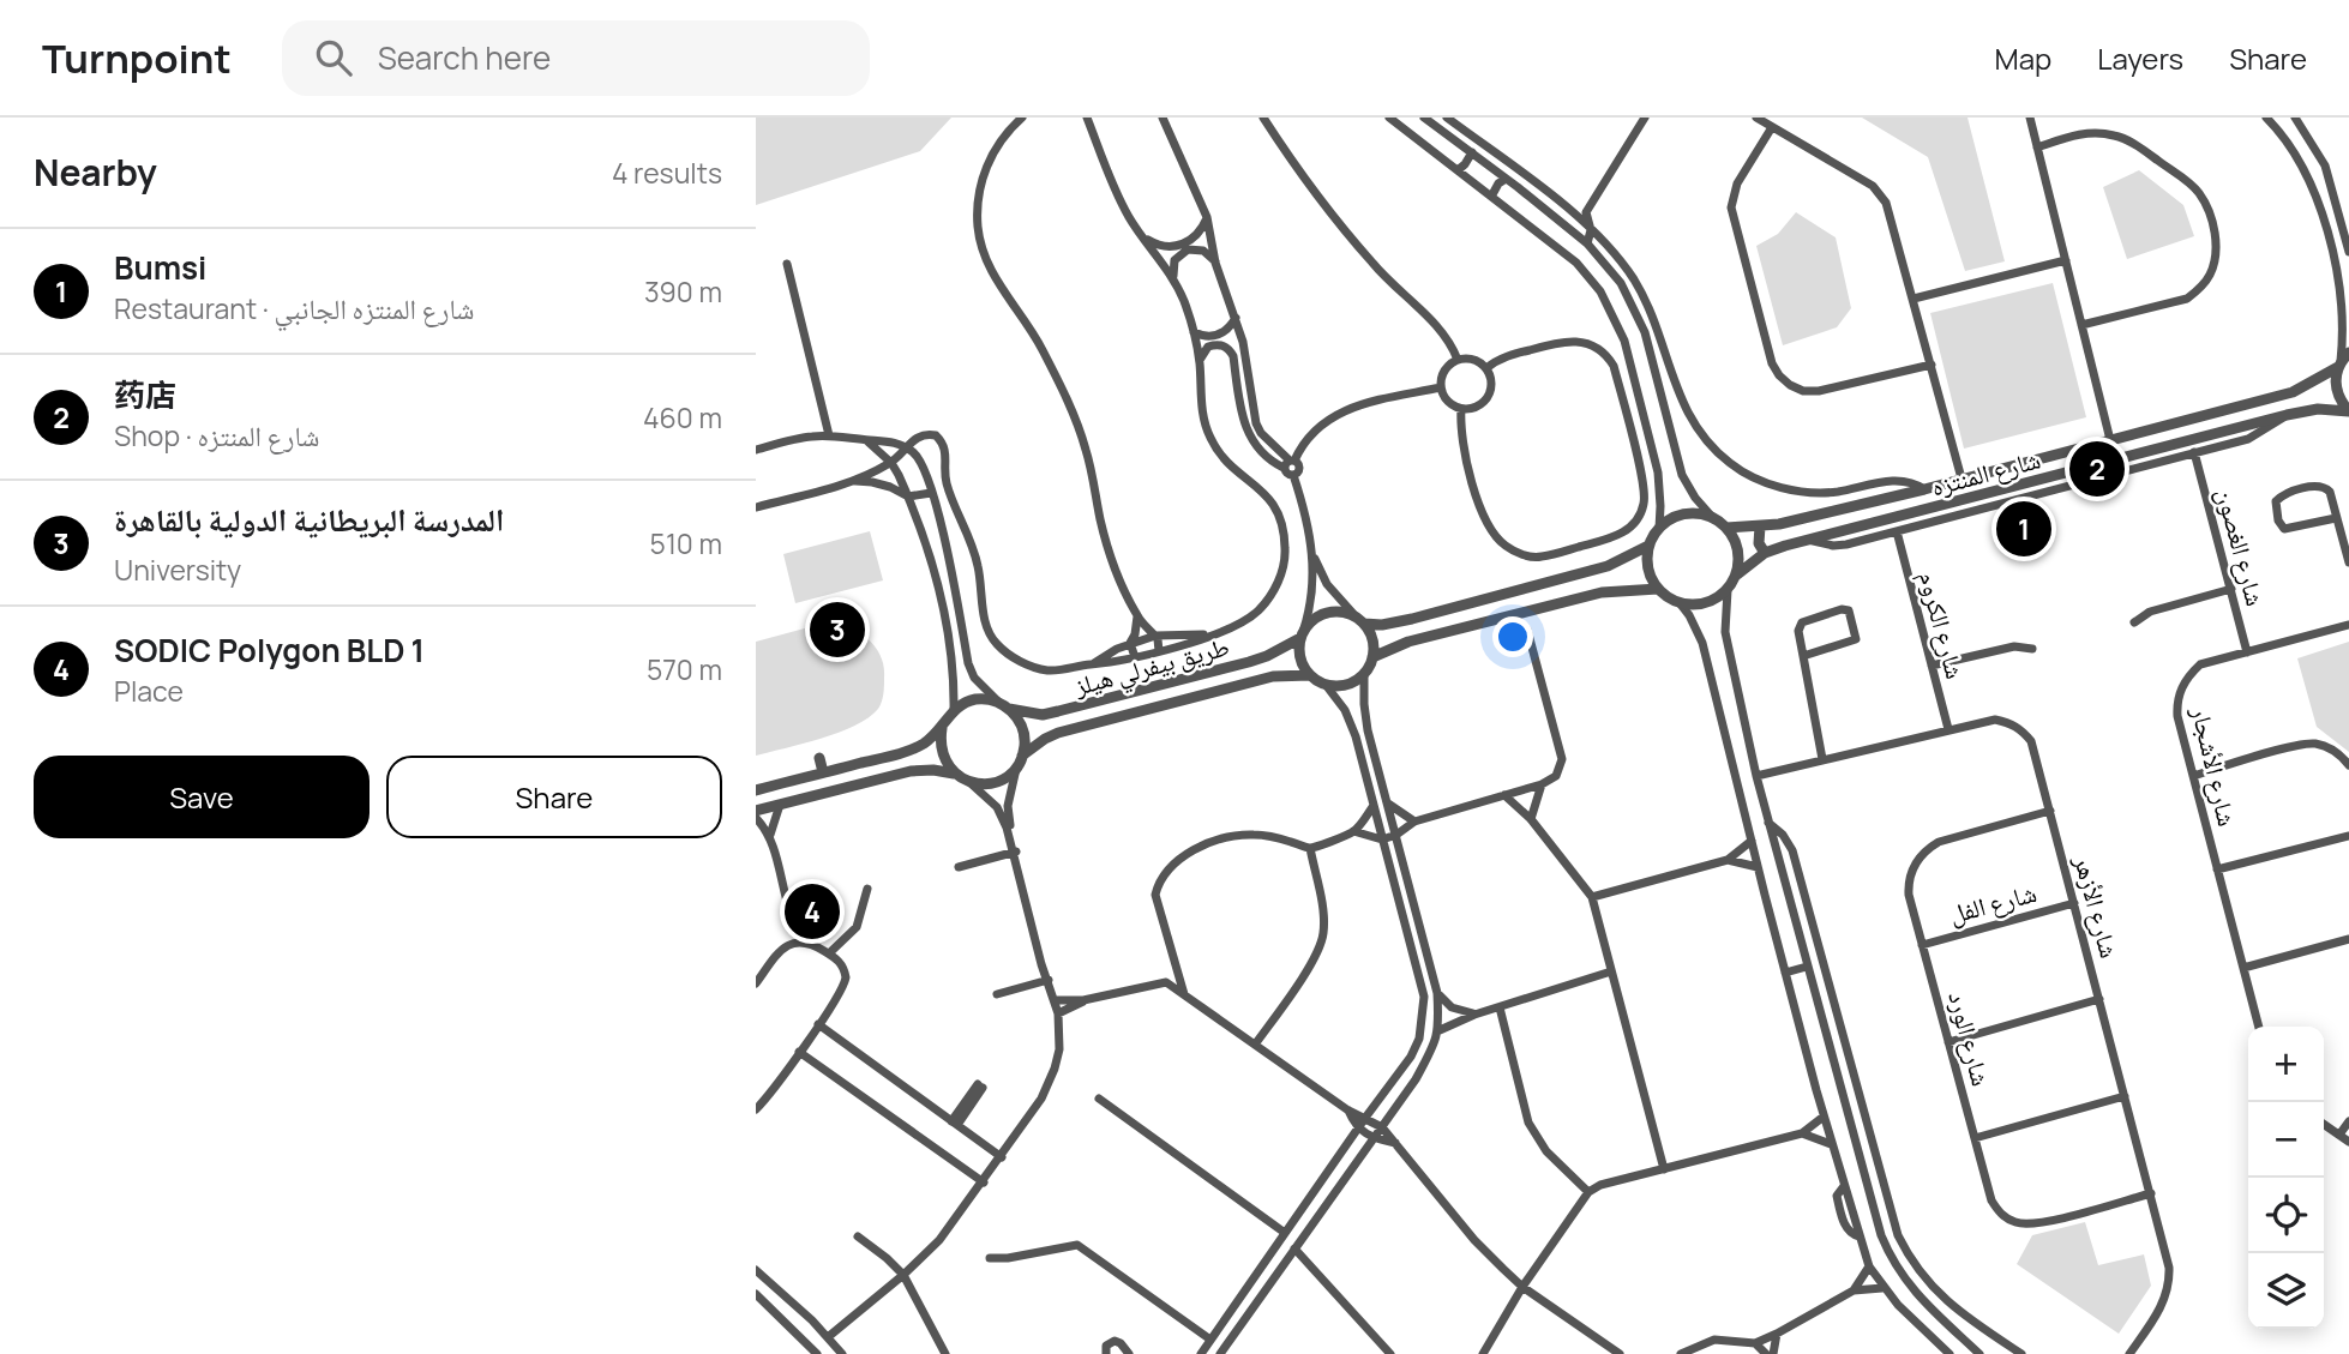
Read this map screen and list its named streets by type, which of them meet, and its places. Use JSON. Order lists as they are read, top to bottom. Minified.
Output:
{"streets":{"street":["شارع المنتزه","شارع الغصون","شارع الكروم","طريق بيفرلي هيلز","شارع الأشجار","شارع الفل","شارع الأزهر","شارع الورد"]},"crossings":[["شارع الغصون","شارع الأشجار"],["شارع الكروم","شارع الأزهر"],["شارع الفل","شارع الأزهر"],["شارع الفل","شارع الورد"],["شارع الأزهر","شارع الورد"]],"page":{"header":"Turnpoint","search":"Search here","nav":["Map","Layers","Share"],"heading":["Nearby","4 results"],"list":[{"mark":"1","name":"Bumsi","note":"Restaurant · شارع المنتزه الجانبي","value":"390 m"},{"mark":"2","name":"药店","note":"Shop · شارع المنتزه","value":"460 m"},{"mark":"3","name":"المدرسة البريطانية الدولية بالقاهرة","note":"University","value":"510 m"},{"mark":"4","name":"SODIC Polygon BLD 1","note":"Place","value":"570 m"}],"pins":["2","1","3","4"],"buttons":["Save","Share"],"map_buttons":["+","−"]}}
